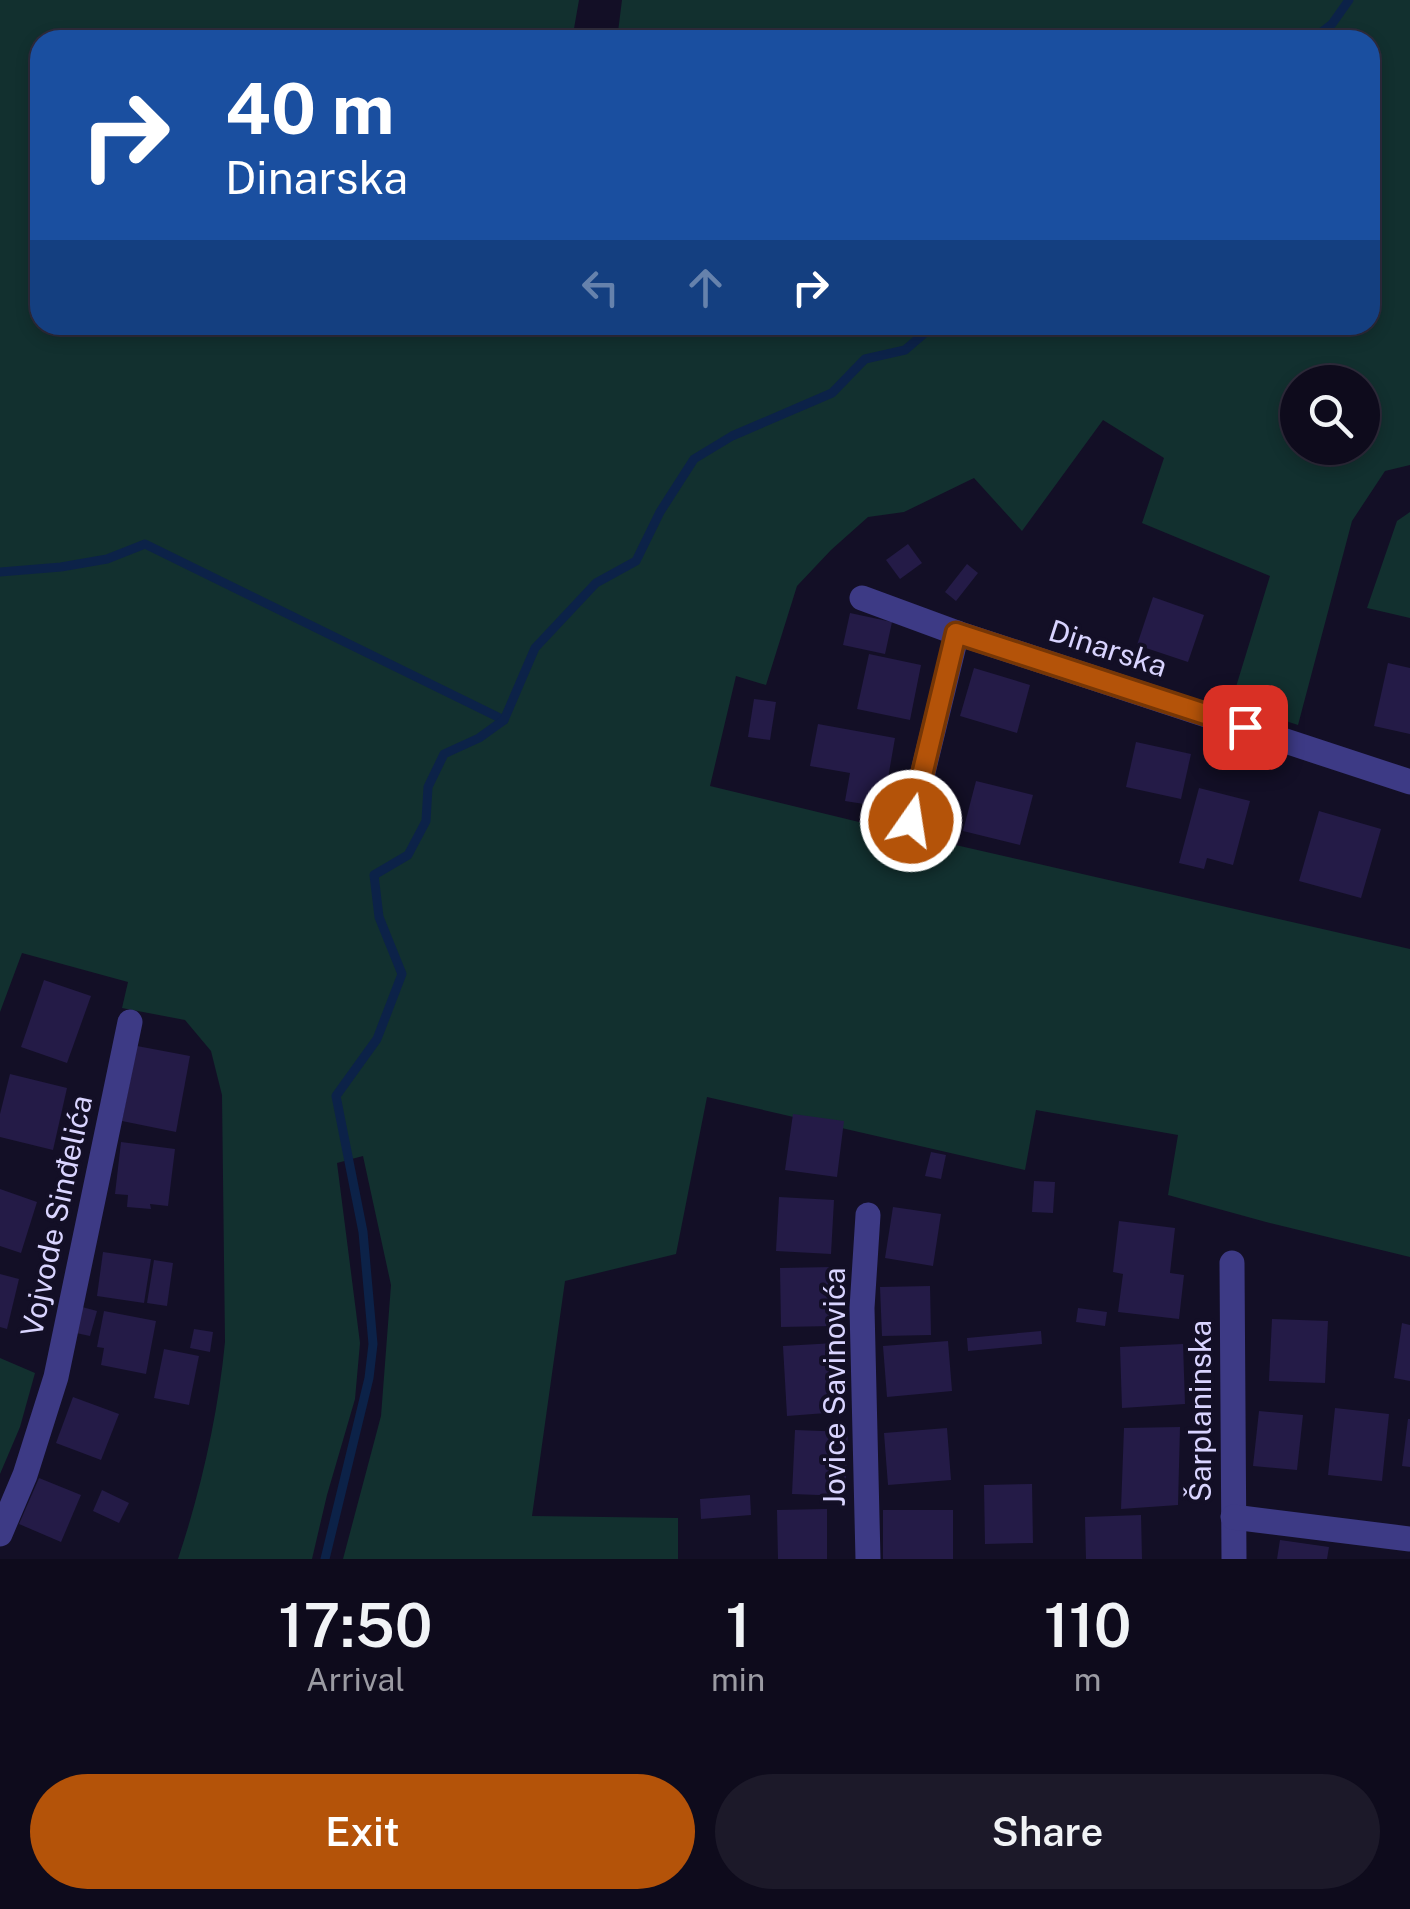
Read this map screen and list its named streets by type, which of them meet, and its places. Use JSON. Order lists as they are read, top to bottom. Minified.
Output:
{"streets":{"street":["Dinarska","Vojvode Sinđelića","Jovice Savinovića","Šarplaninska"]},"page":{"turn":["40 m","Dinarska"],"eta":["17:50","Arrival","1","min","110","m"],"buttons":["Exit","Share"]}}
